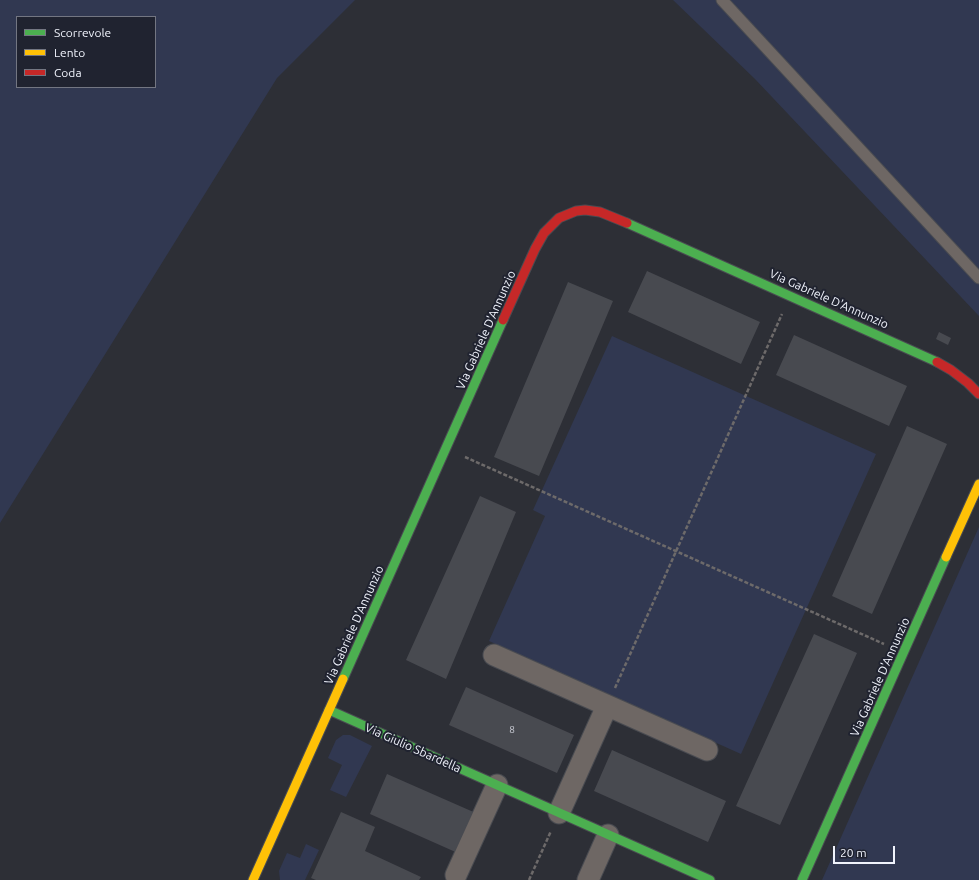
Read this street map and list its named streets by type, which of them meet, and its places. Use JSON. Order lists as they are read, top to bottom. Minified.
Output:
{"streets":{"street":["Via Gabriele D'Annunzio","Via Giulio Sbardella"]},"crossings":[["Via Gabriele D'Annunzio","Via Giulio Sbardella"]],"house_numbers":["8"],"legend":["Scorrevole","Lento","Coda"],"scale_bar":"20 m"}
